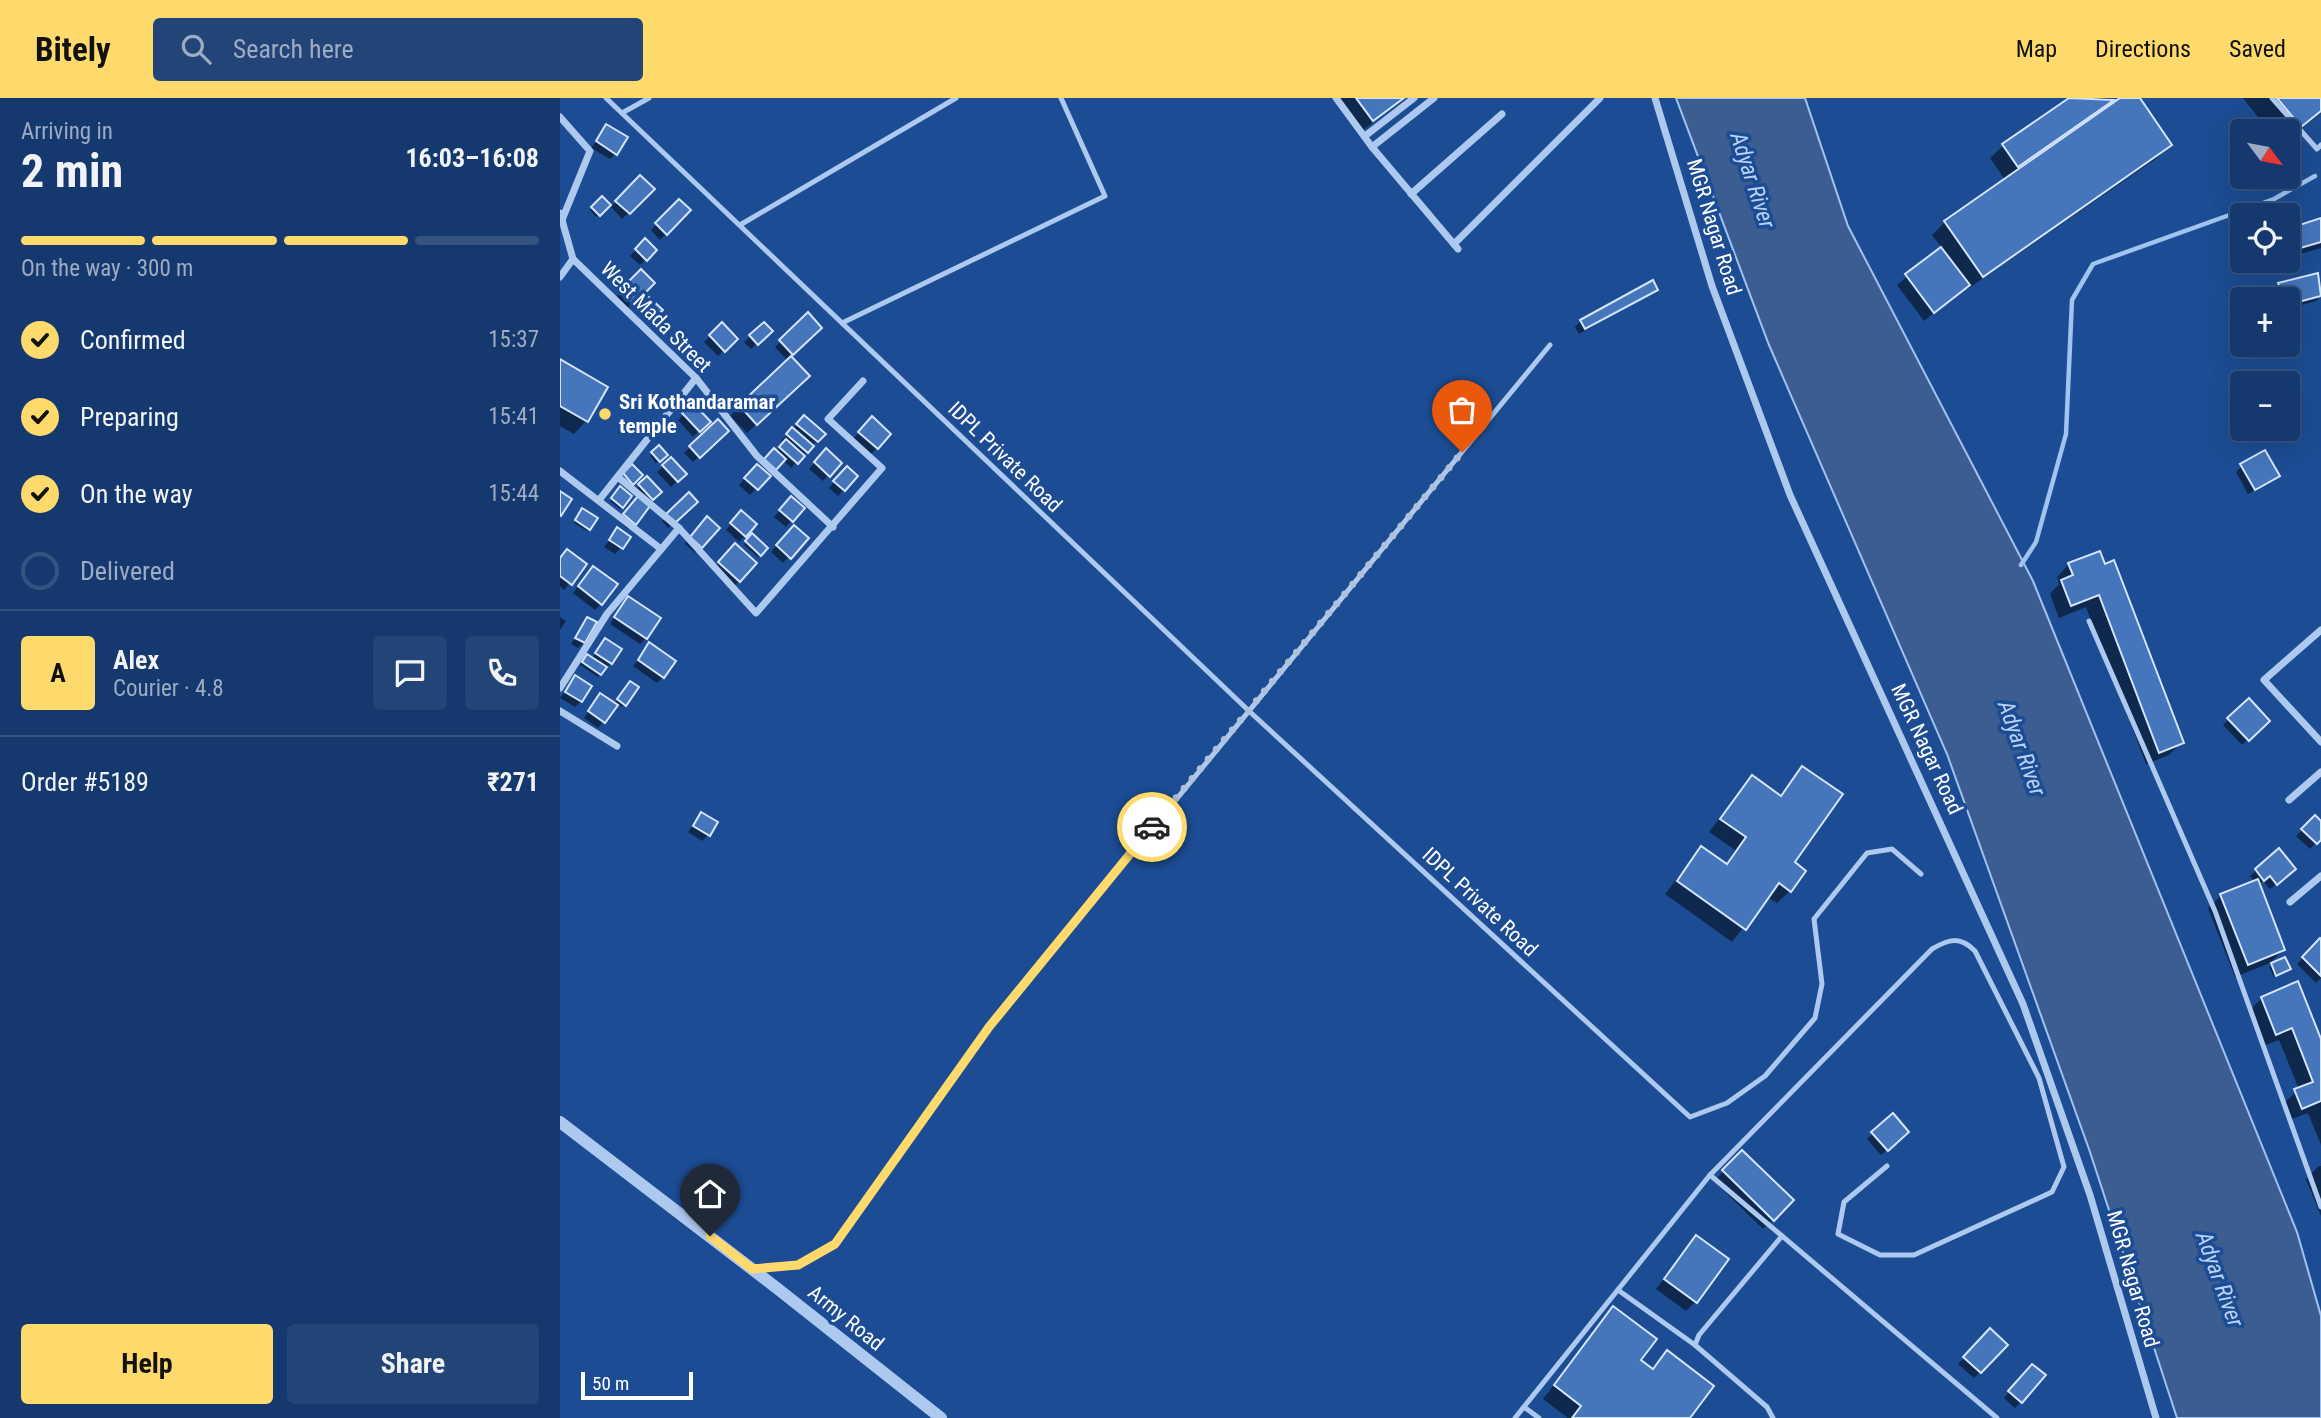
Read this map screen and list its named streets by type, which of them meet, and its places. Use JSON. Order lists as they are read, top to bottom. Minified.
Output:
{"streets":{"street":["MGR Nagar Road","West Mada Street","Army Road"],"lane":["IDPL Private Road"]},"water":["Adyar River"],"places":["Sri Kothandaramar temple"],"scale_bar":"50 m","north":"bottom right","page":{"header":"Bitely","search":"Search here","nav":["Map","Directions","Saved"],"heading":["2 min","Arriving in","16:03–16:08"],"panel":["Alex","Courier · 4.8","Order #5189","₹271"],"map_buttons":["+","−"],"bar":"On the way · 300 m","list":[["Confirmed","15:37"],["Preparing","15:41"],["On the way","15:44"],"Delivered"],"round":"A","buttons":["Help","Share"],"scale":"50 m"}}
